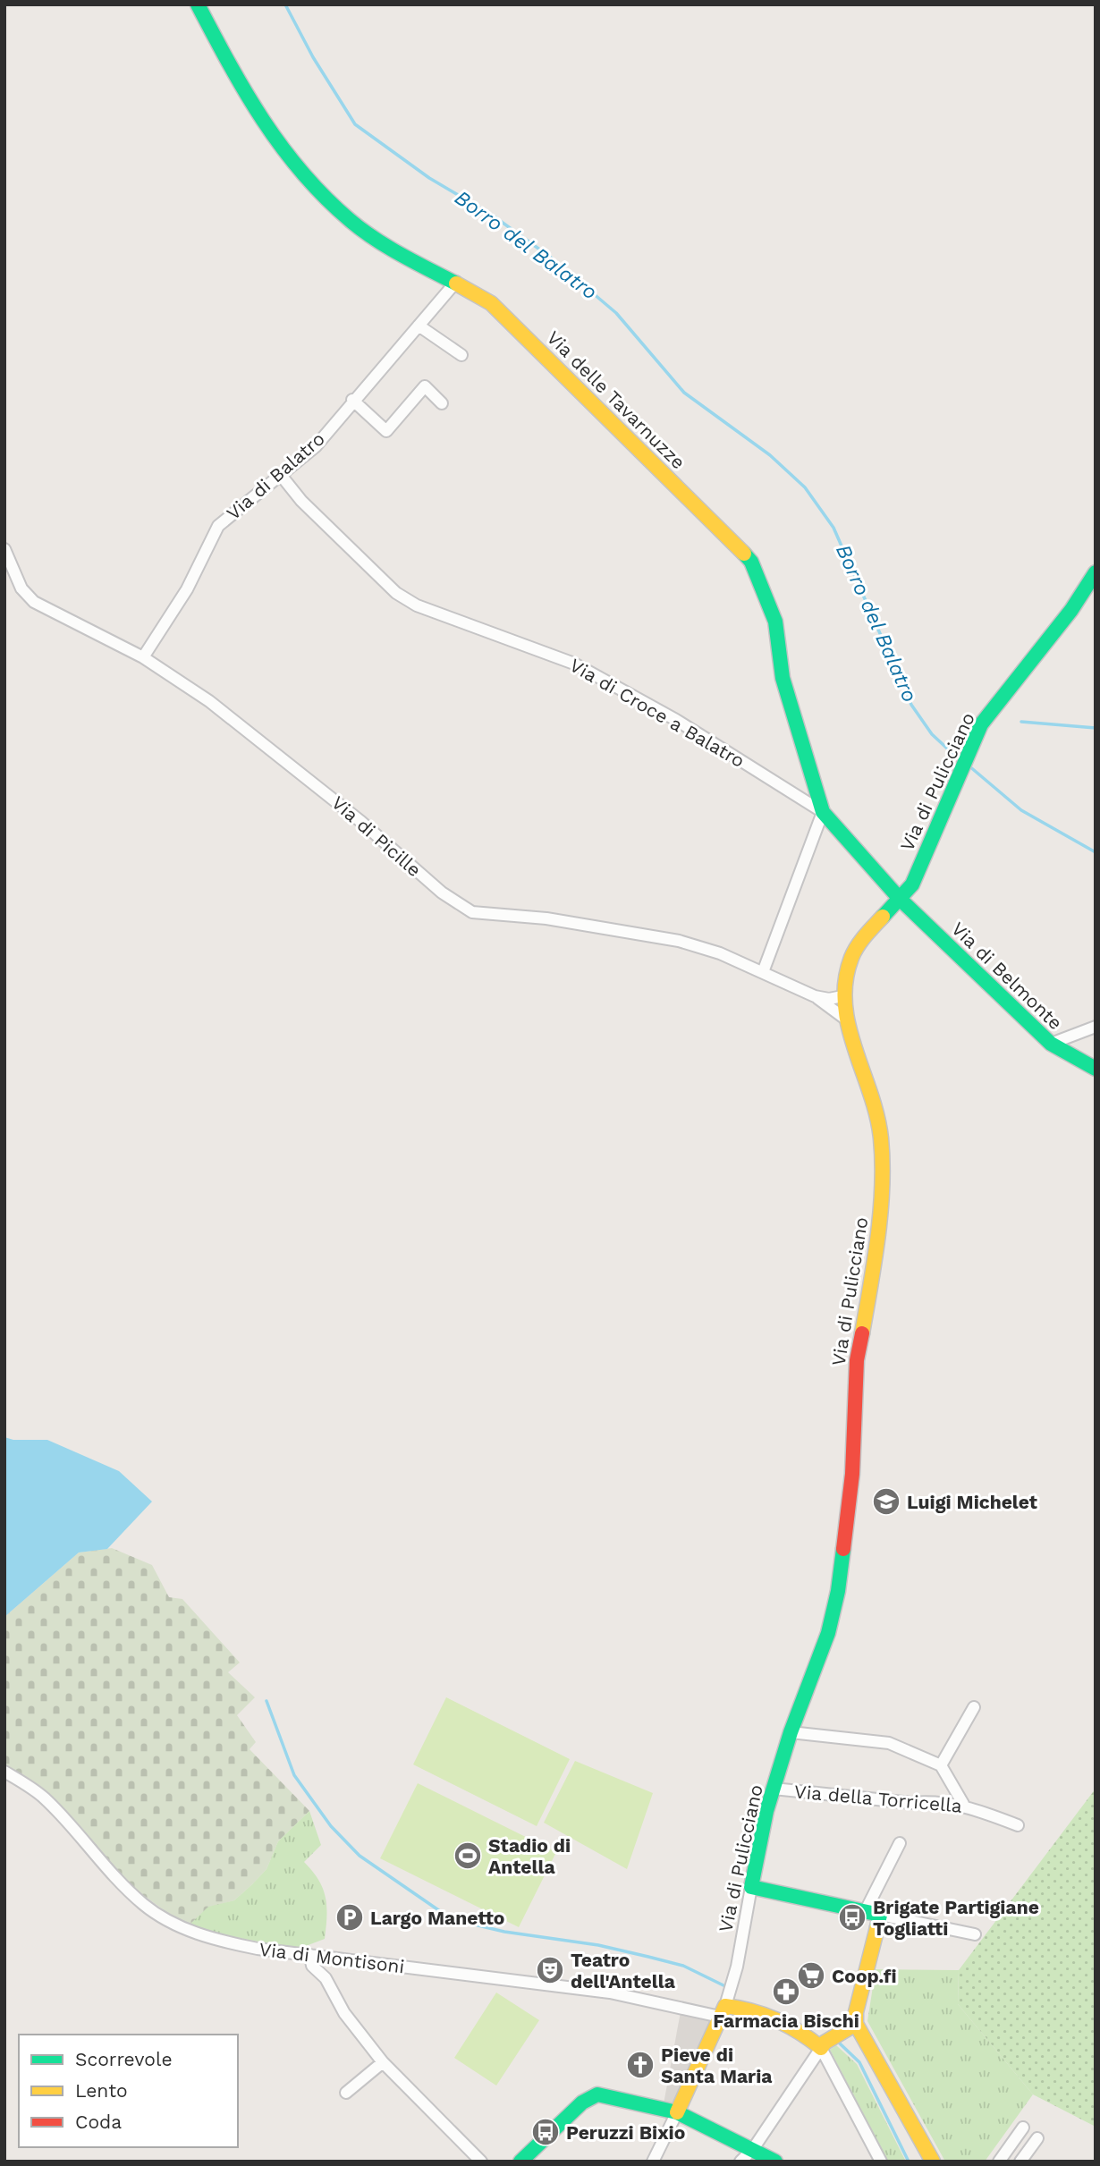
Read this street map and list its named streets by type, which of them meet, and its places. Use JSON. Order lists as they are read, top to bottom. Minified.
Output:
{"streets":{"street":["Via delle Tavarnuzze","Via di Balatro","Via di Croce a Balatro","Via di Pulicciano","Via di Picille","Via di Belmonte","Via della Torricella","Via di Montisoni"]},"crossings":[["Via delle Tavarnuzze","Via di Balatro"],["Via delle Tavarnuzze","Via di Croce a Balatro"],["Via delle Tavarnuzze","Via di Pulicciano"],["Via delle Tavarnuzze","Via di Belmonte"],["Via di Balatro","Via di Croce a Balatro"],["Via di Balatro","Via di Picille"],["Via di Pulicciano","Via di Picille"],["Via di Pulicciano","Via di Belmonte"],["Via di Pulicciano","Via della Torricella"],["Via di Pulicciano","Via di Montisoni"]],"water":["Borro del Balatro"],"places":{"school or university":["Luigi Michelet"],"sports":["Stadio di Antella"],"parking":["Largo Manetto"],"bus stop":["Brigate Partigiane Togliatti","Peruzzi Bixio"],"theatre":["Teatro dell'Antella"],"supermarket":["Coop.fi"],"pharmacy":["Farmacia Bischi"],"church":["Pieve di Santa Maria"]},"legend":["Scorrevole","Lento","Coda"]}
